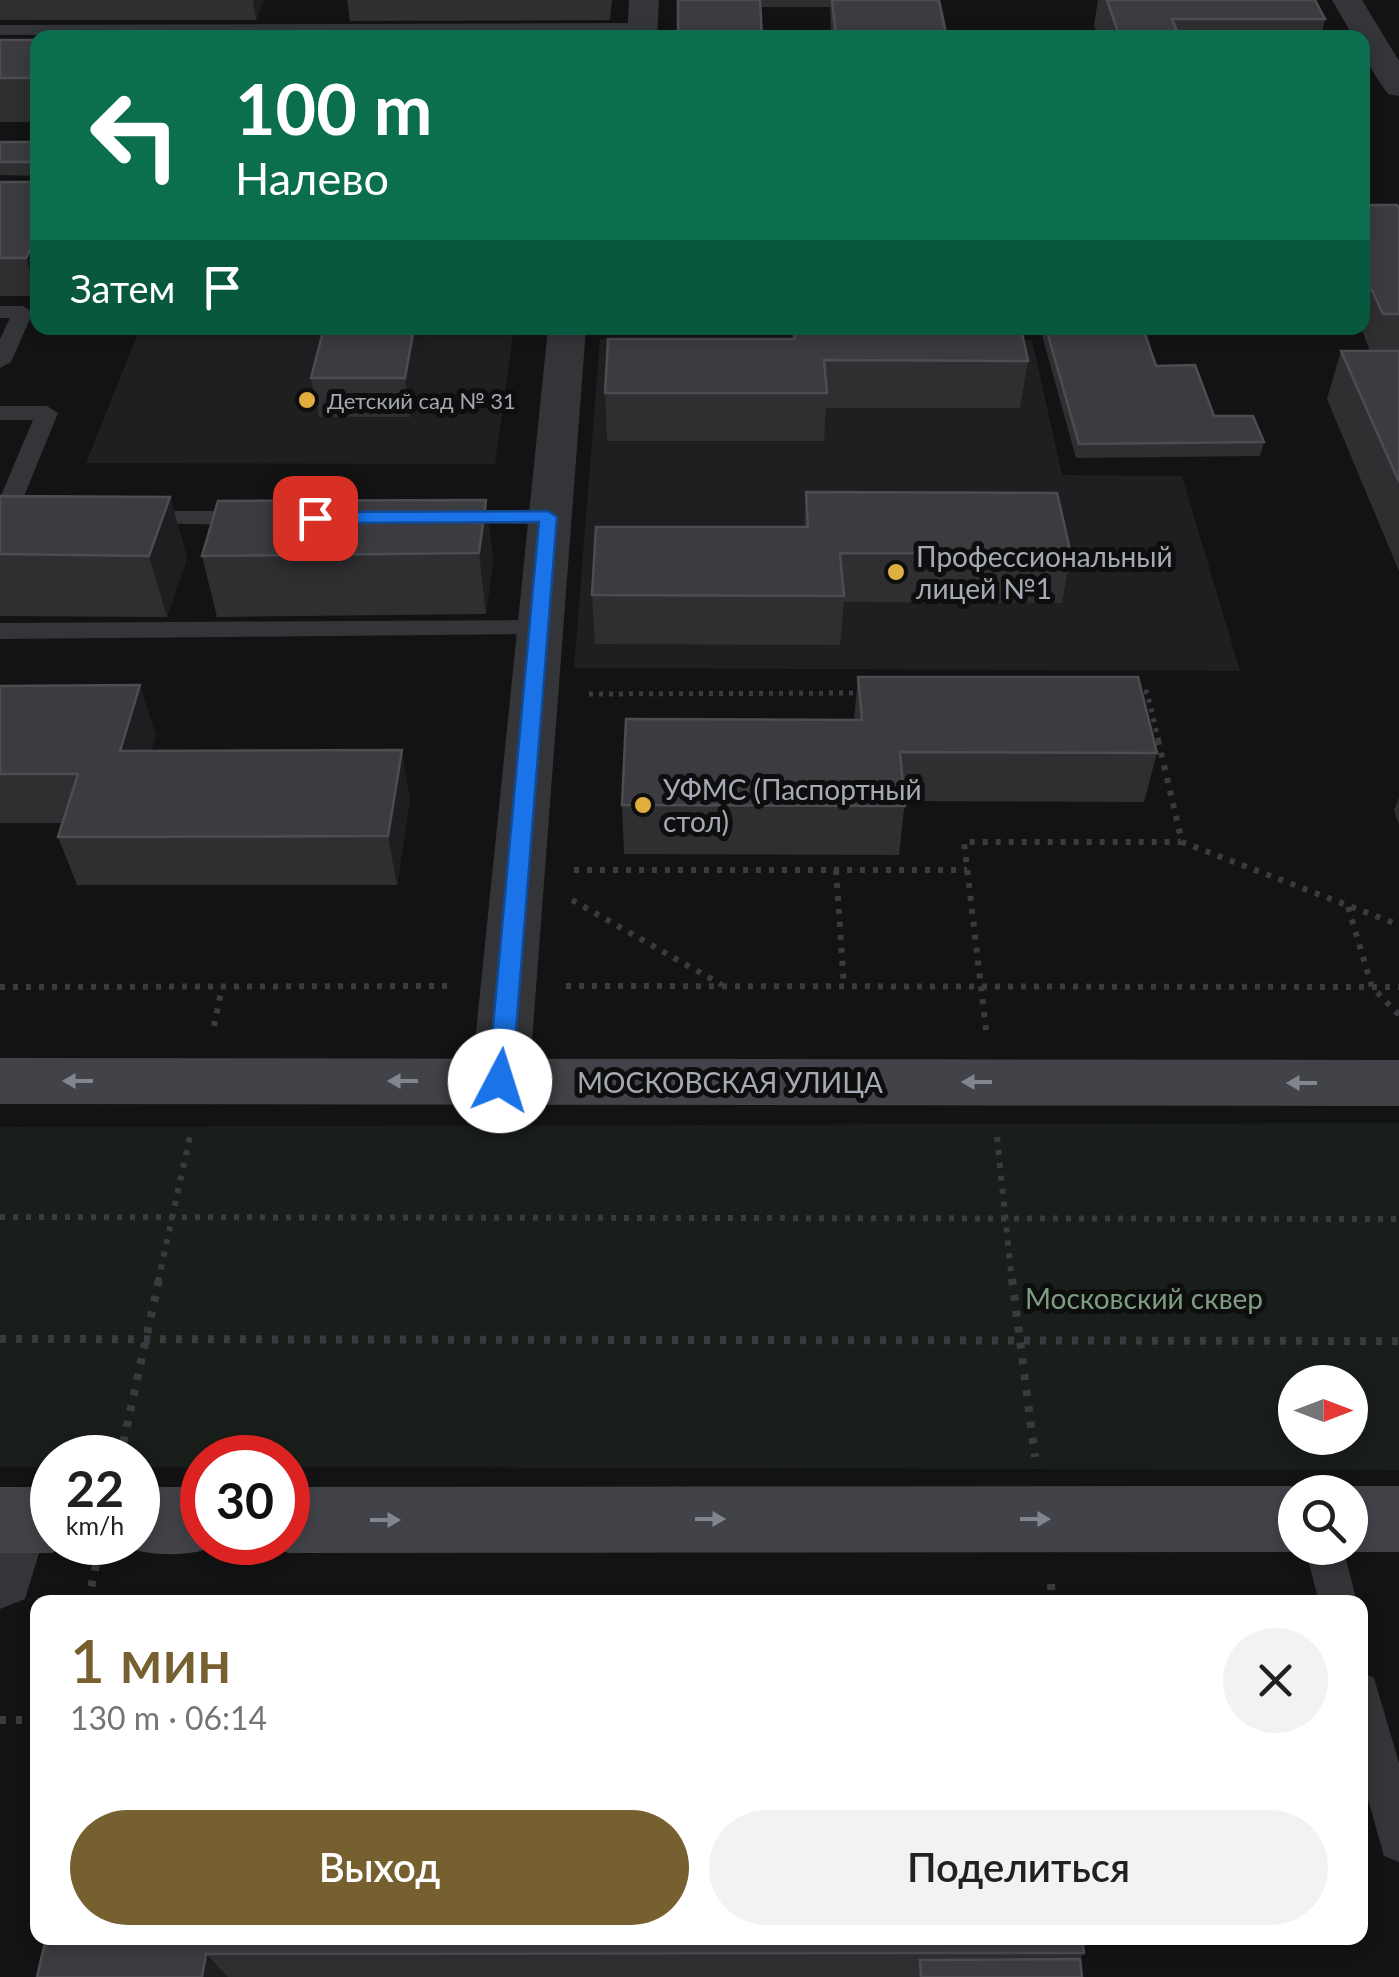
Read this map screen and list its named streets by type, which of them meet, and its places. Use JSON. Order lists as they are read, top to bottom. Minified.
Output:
{"streets":{"main road":["МОСКОВСКАЯ УЛИЦА"]},"parks":["Московский сквер"],"places":["Детский сад № 31","Профессиональный лицей №1","УФМС (Паспортный стол)"],"north":"right","page":{"turn":["100 m","Налево"],"then":"Затем","speed":"22 km/h","limit":"30","heading":["1 мин","130 m · 06:14"],"buttons":["Выход","Поделиться"]}}
